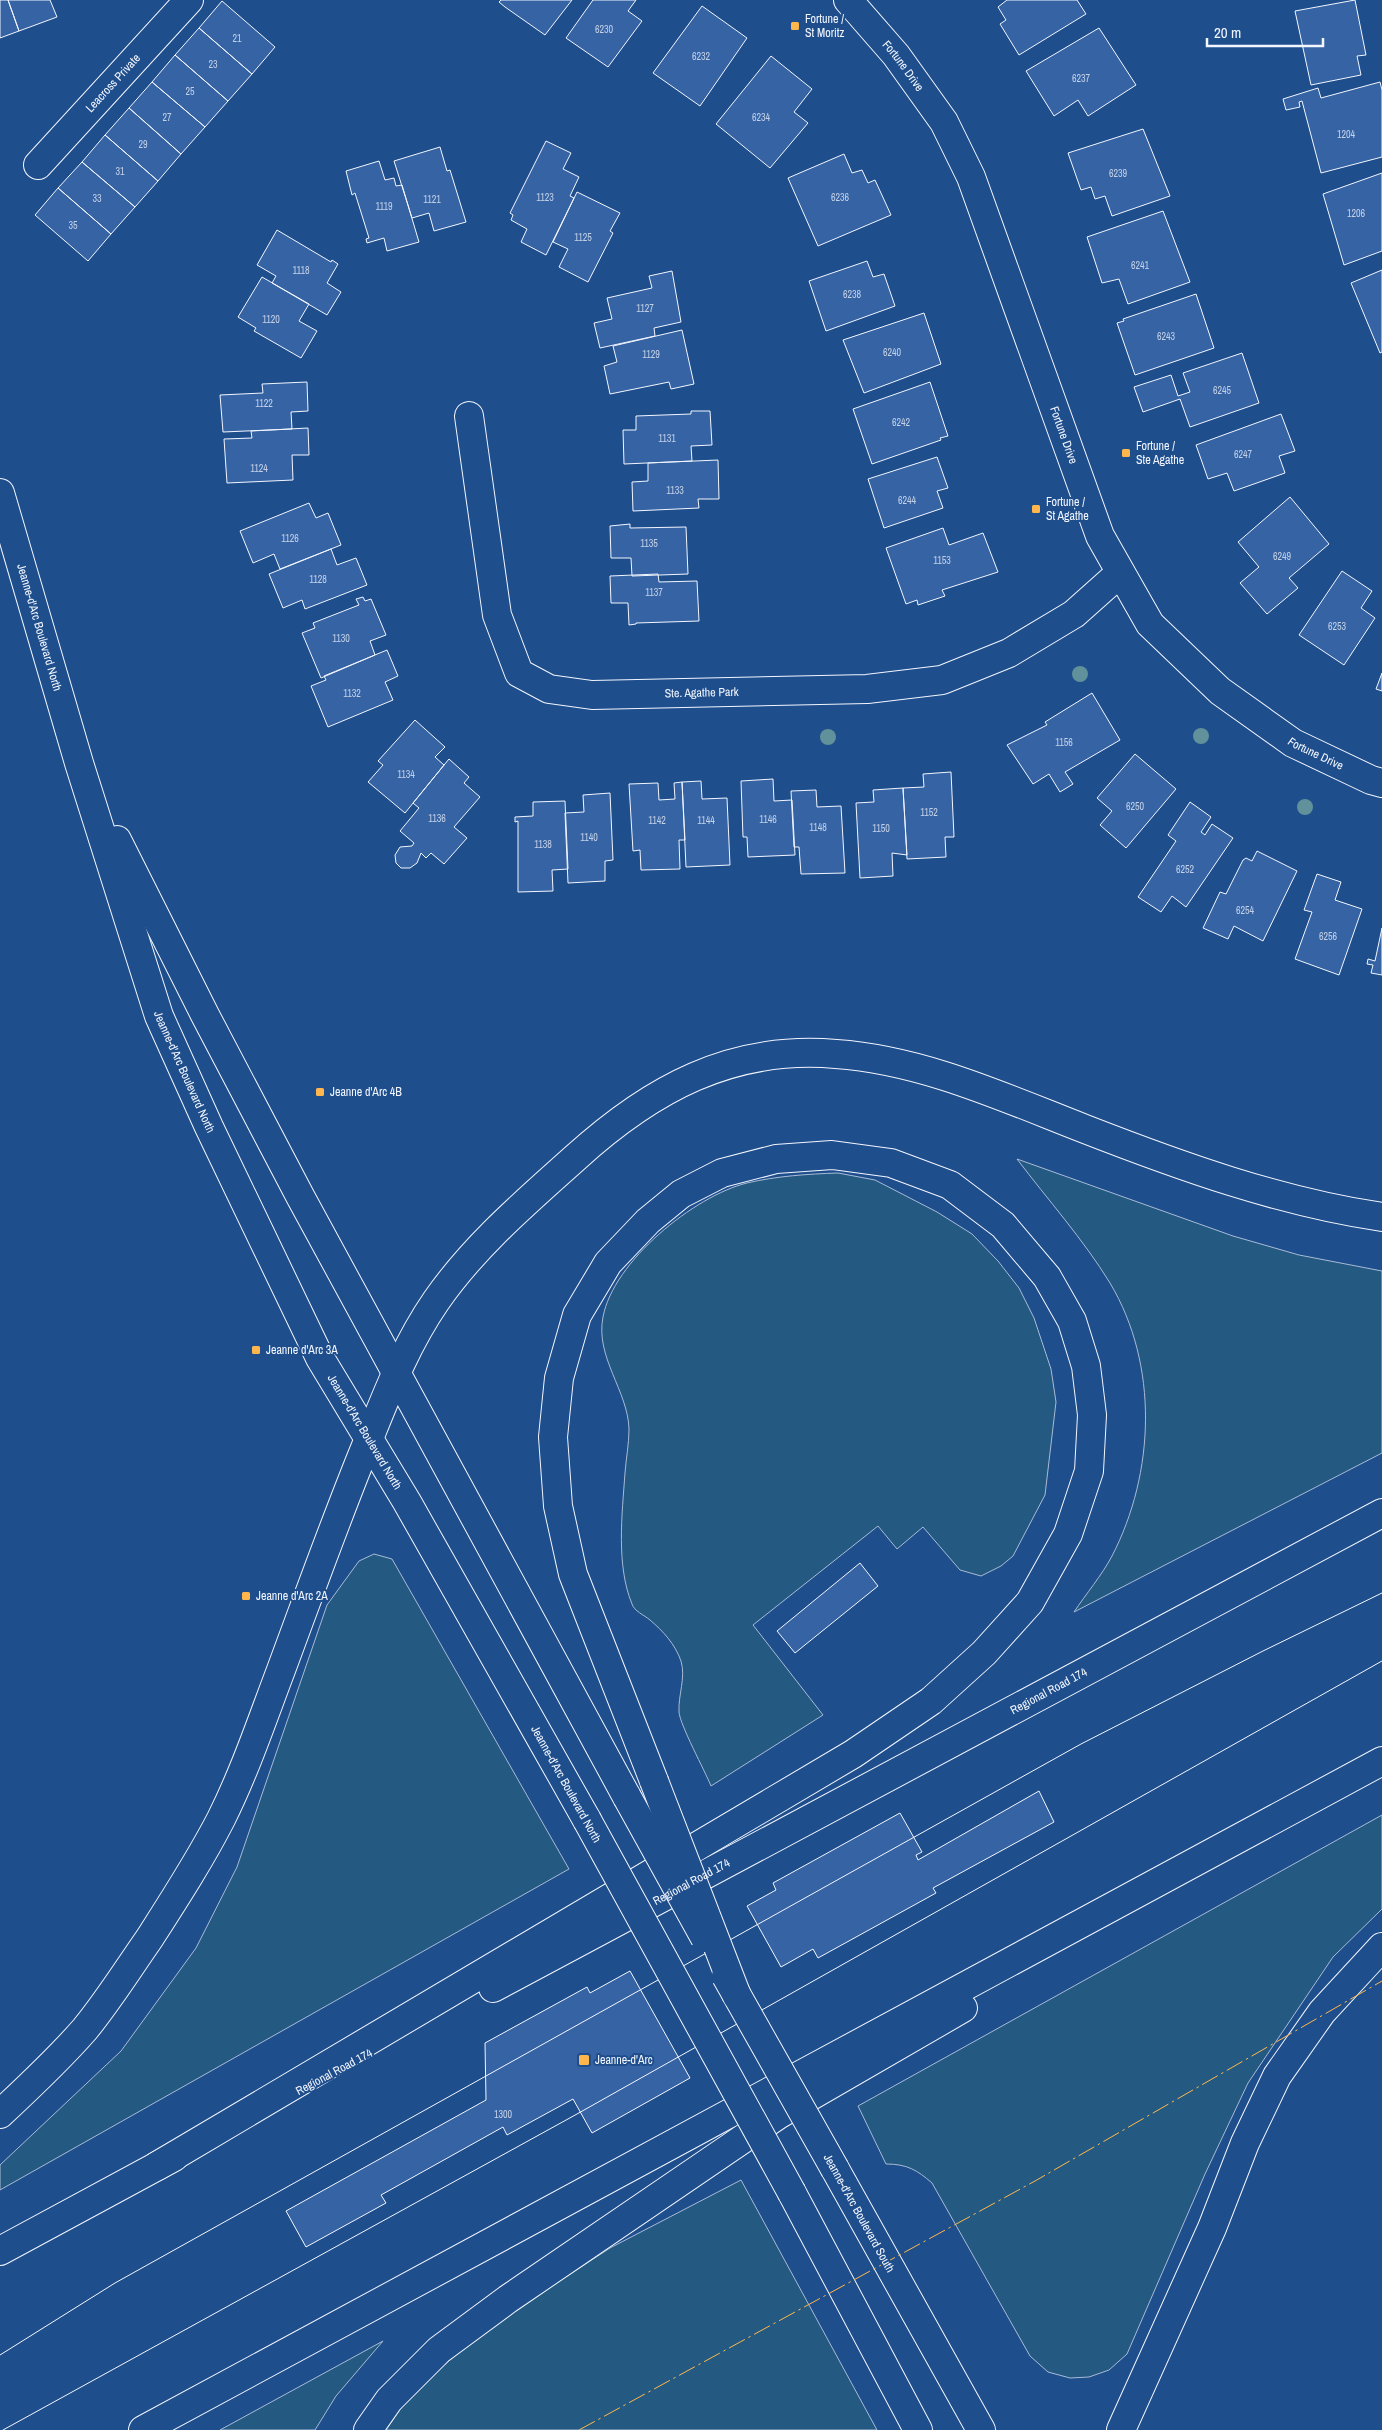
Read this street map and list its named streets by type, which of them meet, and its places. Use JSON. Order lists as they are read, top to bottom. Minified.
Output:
{"streets":{"main road":["Fortune Drive","Leacross Private","Jeanne-d'Arc Boulevard North","Ste. Agathe Park","Regional Road 174","Jeanne-d'Arc Boulevard South"]},"crossings":[["Fortune Drive","Ste. Agathe Park"],["Jeanne-d'Arc Boulevard North","Jeanne-d'Arc Boulevard South"]],"places":{"transit":["Fortune / St Moritz","Fortune / Ste Agathe","Fortune / St Agathe","Jeanne d'Arc 4B","Jeanne d'Arc 3A","Jeanne d'Arc 2A","Jeanne-d'Arc"]},"house_numbers":["6230","21","6232","23","6237","25","27","6234","1204","29","31","6239","1123","6236","33","1121","1119","1206","35","1125","6241","1118","6238","1127","1120","6243","6240","1129","6245","1122","6242","1131","6247","1124","1133","6244","1126","1135","6249","1153","1128","1137","6253","1130","1132","1156","1134","6250","1152","1136","1146","1142","1144","1148","1150","1140","1138","6252","6254","6256","1300"],"scale_bar":"20 m"}
